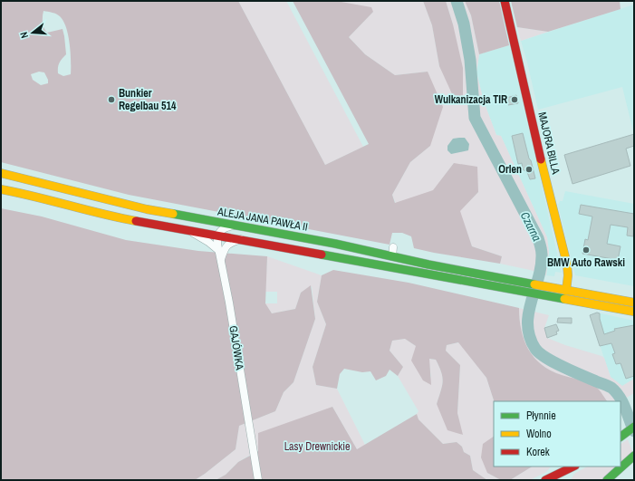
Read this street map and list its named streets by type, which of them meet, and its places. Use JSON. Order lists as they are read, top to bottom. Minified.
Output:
{"streets":{"main road":["MAJORA BILLA","ALEJA JANA PAWŁA II"],"street":["GAJÓWKA"]},"water":["Czarna"],"parks":["Lasy Drewnickie"],"places":["Bunkier Regelbau 514","Wulkanizacja TIR","Orlen","BMW Auto Rawski"],"legend":["Płynnie","Wolno","Korek"],"north":"left"}
